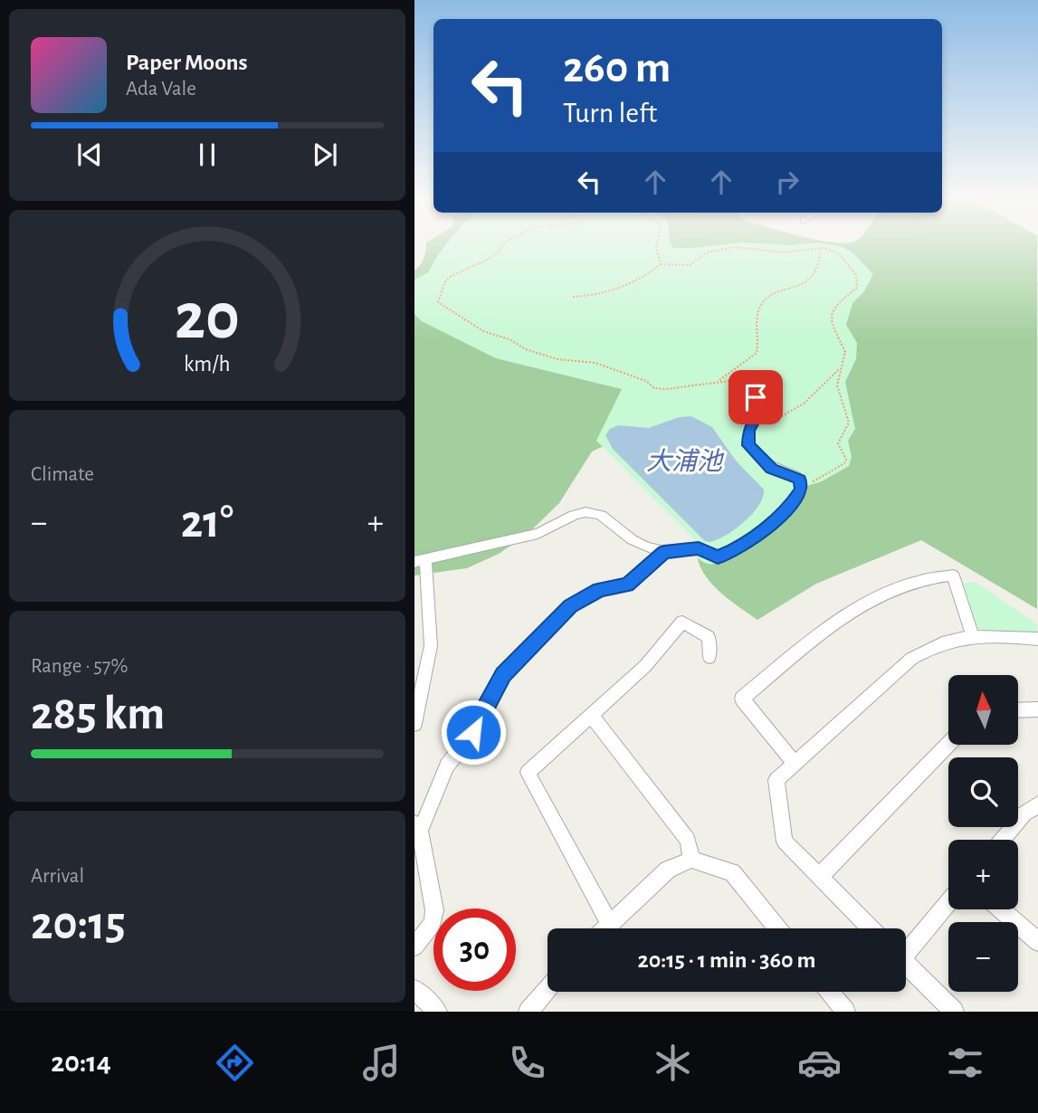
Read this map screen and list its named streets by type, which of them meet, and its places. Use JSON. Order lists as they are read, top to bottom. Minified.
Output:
{"water":["大浦池"],"north":"top","page":{"turn":["260 m","Turn left"],"song":["Paper Moons","Ada Vale"],"tile":["Climate",["Range · 57%","285 km"],["Arrival","20:15"]],"heat":["−","21°","+"],"map_buttons":["+","−"],"limit":"30","trip":"20:15 · 1 min · 360 m","tabs":"20:14","gauge":["20","km/h"]}}
